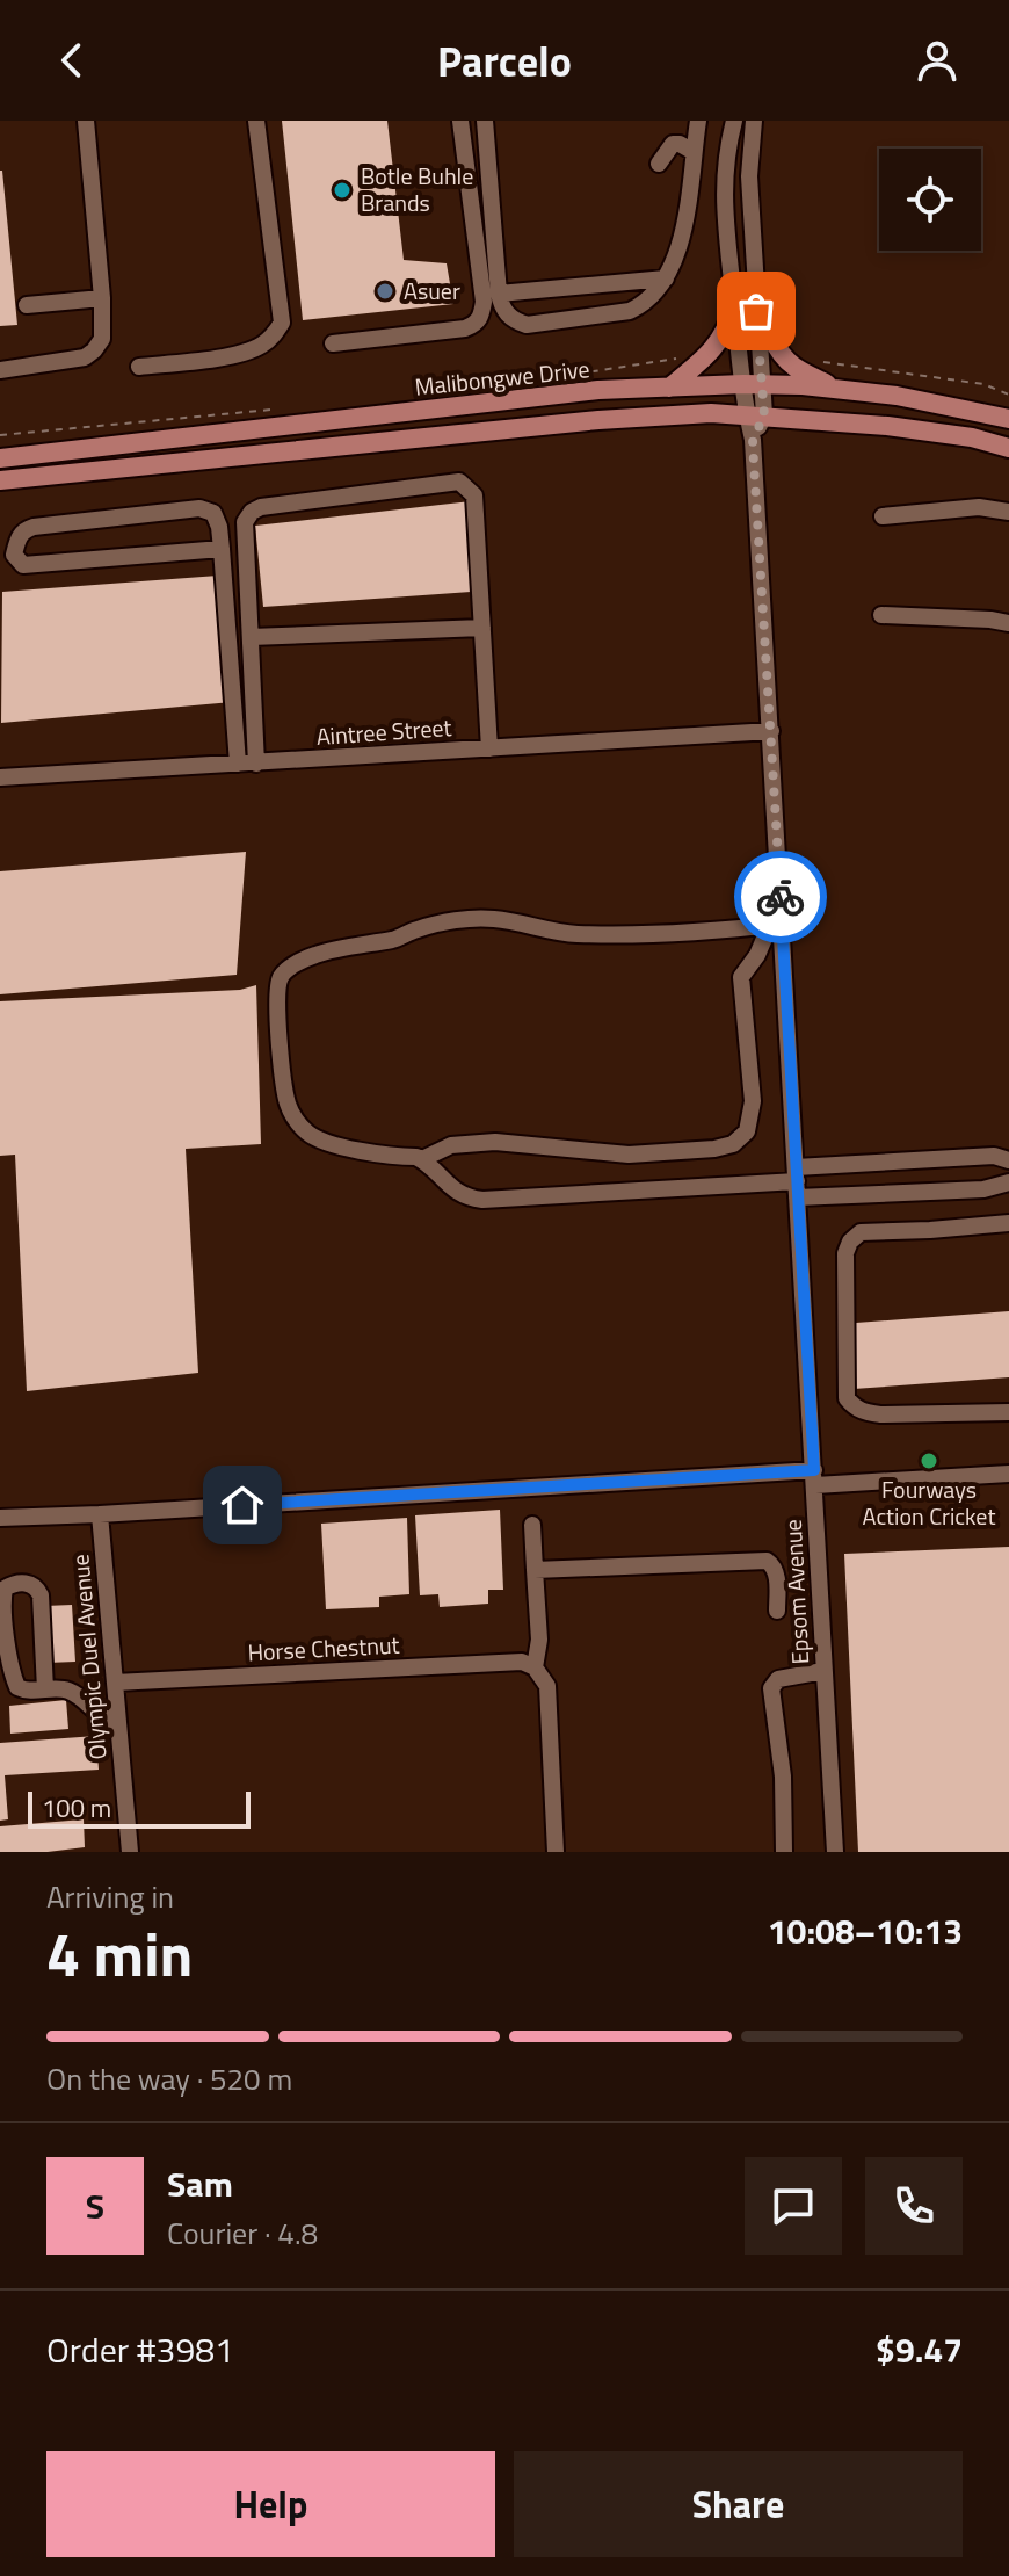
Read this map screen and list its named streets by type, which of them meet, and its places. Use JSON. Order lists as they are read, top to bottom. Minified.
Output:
{"streets":{"main road":["Malibongwe Drive"],"street":["Aintree Street","Epsom Avenue","Horse Chestnut","Olympic Duel Avenue"]},"crossings":[["Aintree Street","Epsom Avenue"],["Horse Chestnut","Olympic Duel Avenue"]],"places":["Botle Buhle Brands","Asuer","Fourways Action Cricket"],"scale_bar":"100 m","page":{"header":"Parcelo","scale":"100 m","heading":["4 min","Arriving in","10:08–10:13"],"panel":["Sam","Courier · 4.8","Order #3981","$9.47"],"bar":"On the way · 520 m","round":"S","buttons":["Help","Share"]}}
